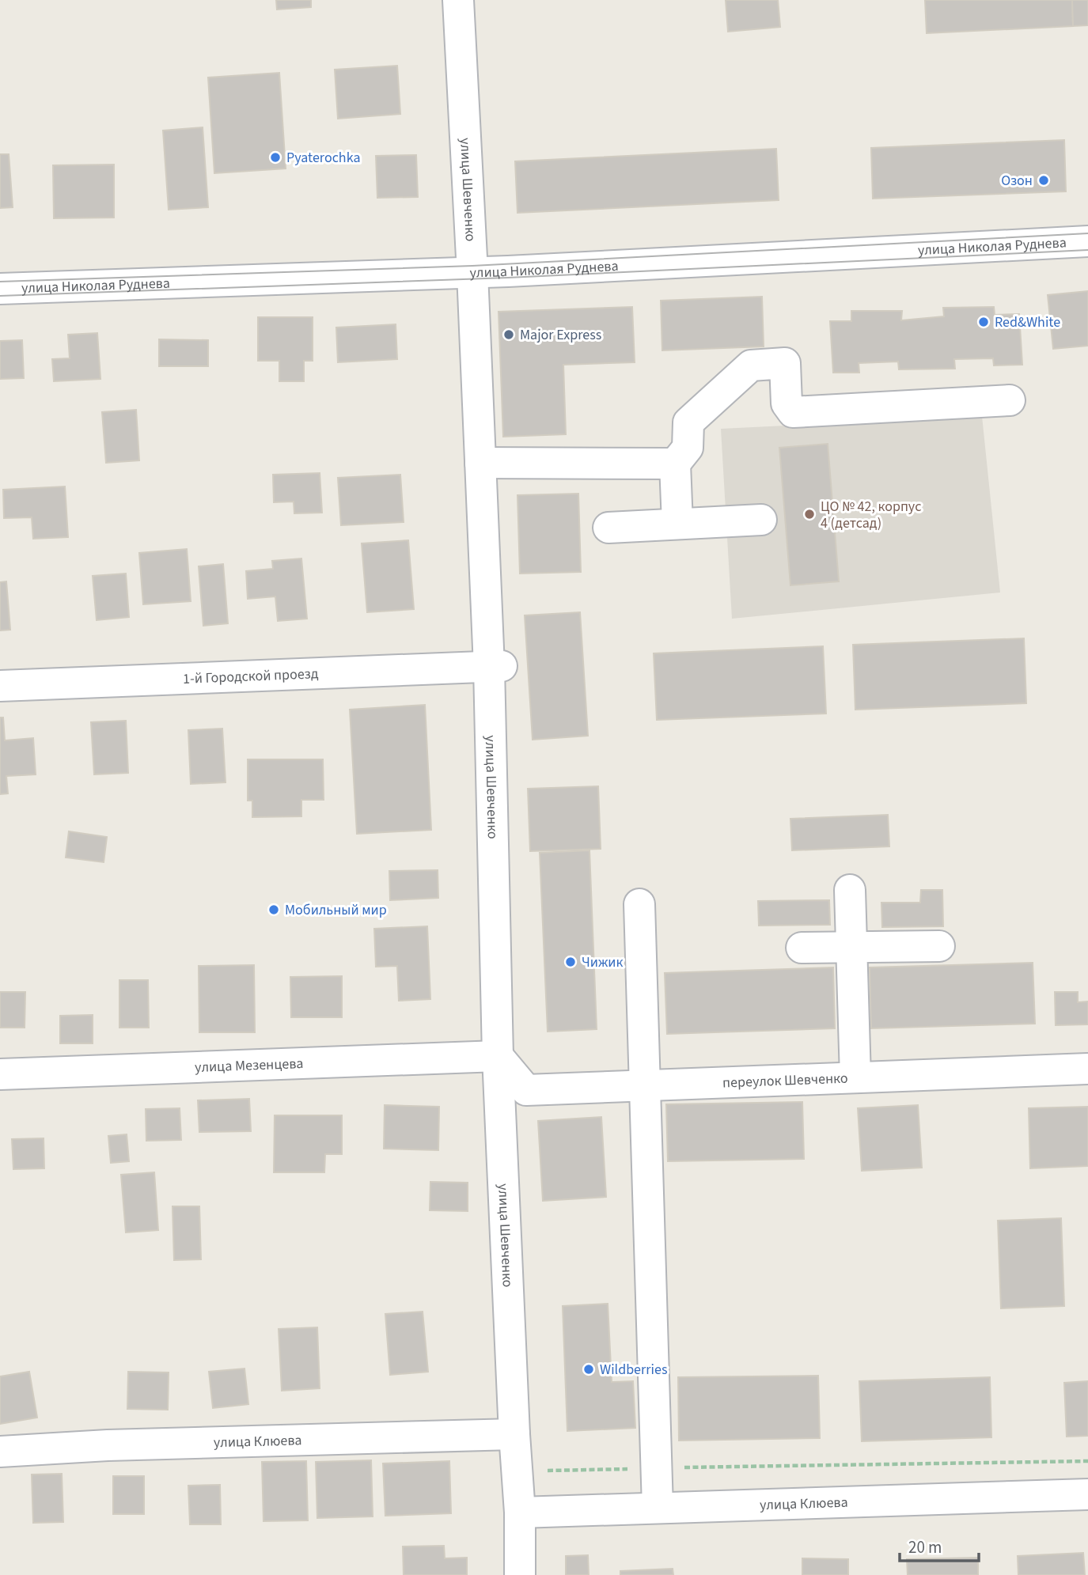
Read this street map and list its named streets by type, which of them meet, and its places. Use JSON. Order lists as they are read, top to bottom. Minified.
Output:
{"streets":{"street":["улица Шевченко","улица Николая Руднева","1-й Городской проезд","улица Мезенцева","переулок Шевченко","улица Клюева"]},"crossings":[["улица Шевченко","улица Николая Руднева"],["улица Шевченко","1-й Городской проезд"],["улица Шевченко","улица Мезенцева"],["улица Шевченко","переулок Шевченко"],["улица Шевченко","улица Клюева"],["улица Мезенцева","переулок Шевченко"]],"places":["Pyaterochka","Озон","Red&White","Major Express","ЦО № 42, корпус 4 (детсад)","Мобильный мир","Чижик","Wildberries"],"scale_bar":"20 m"}
